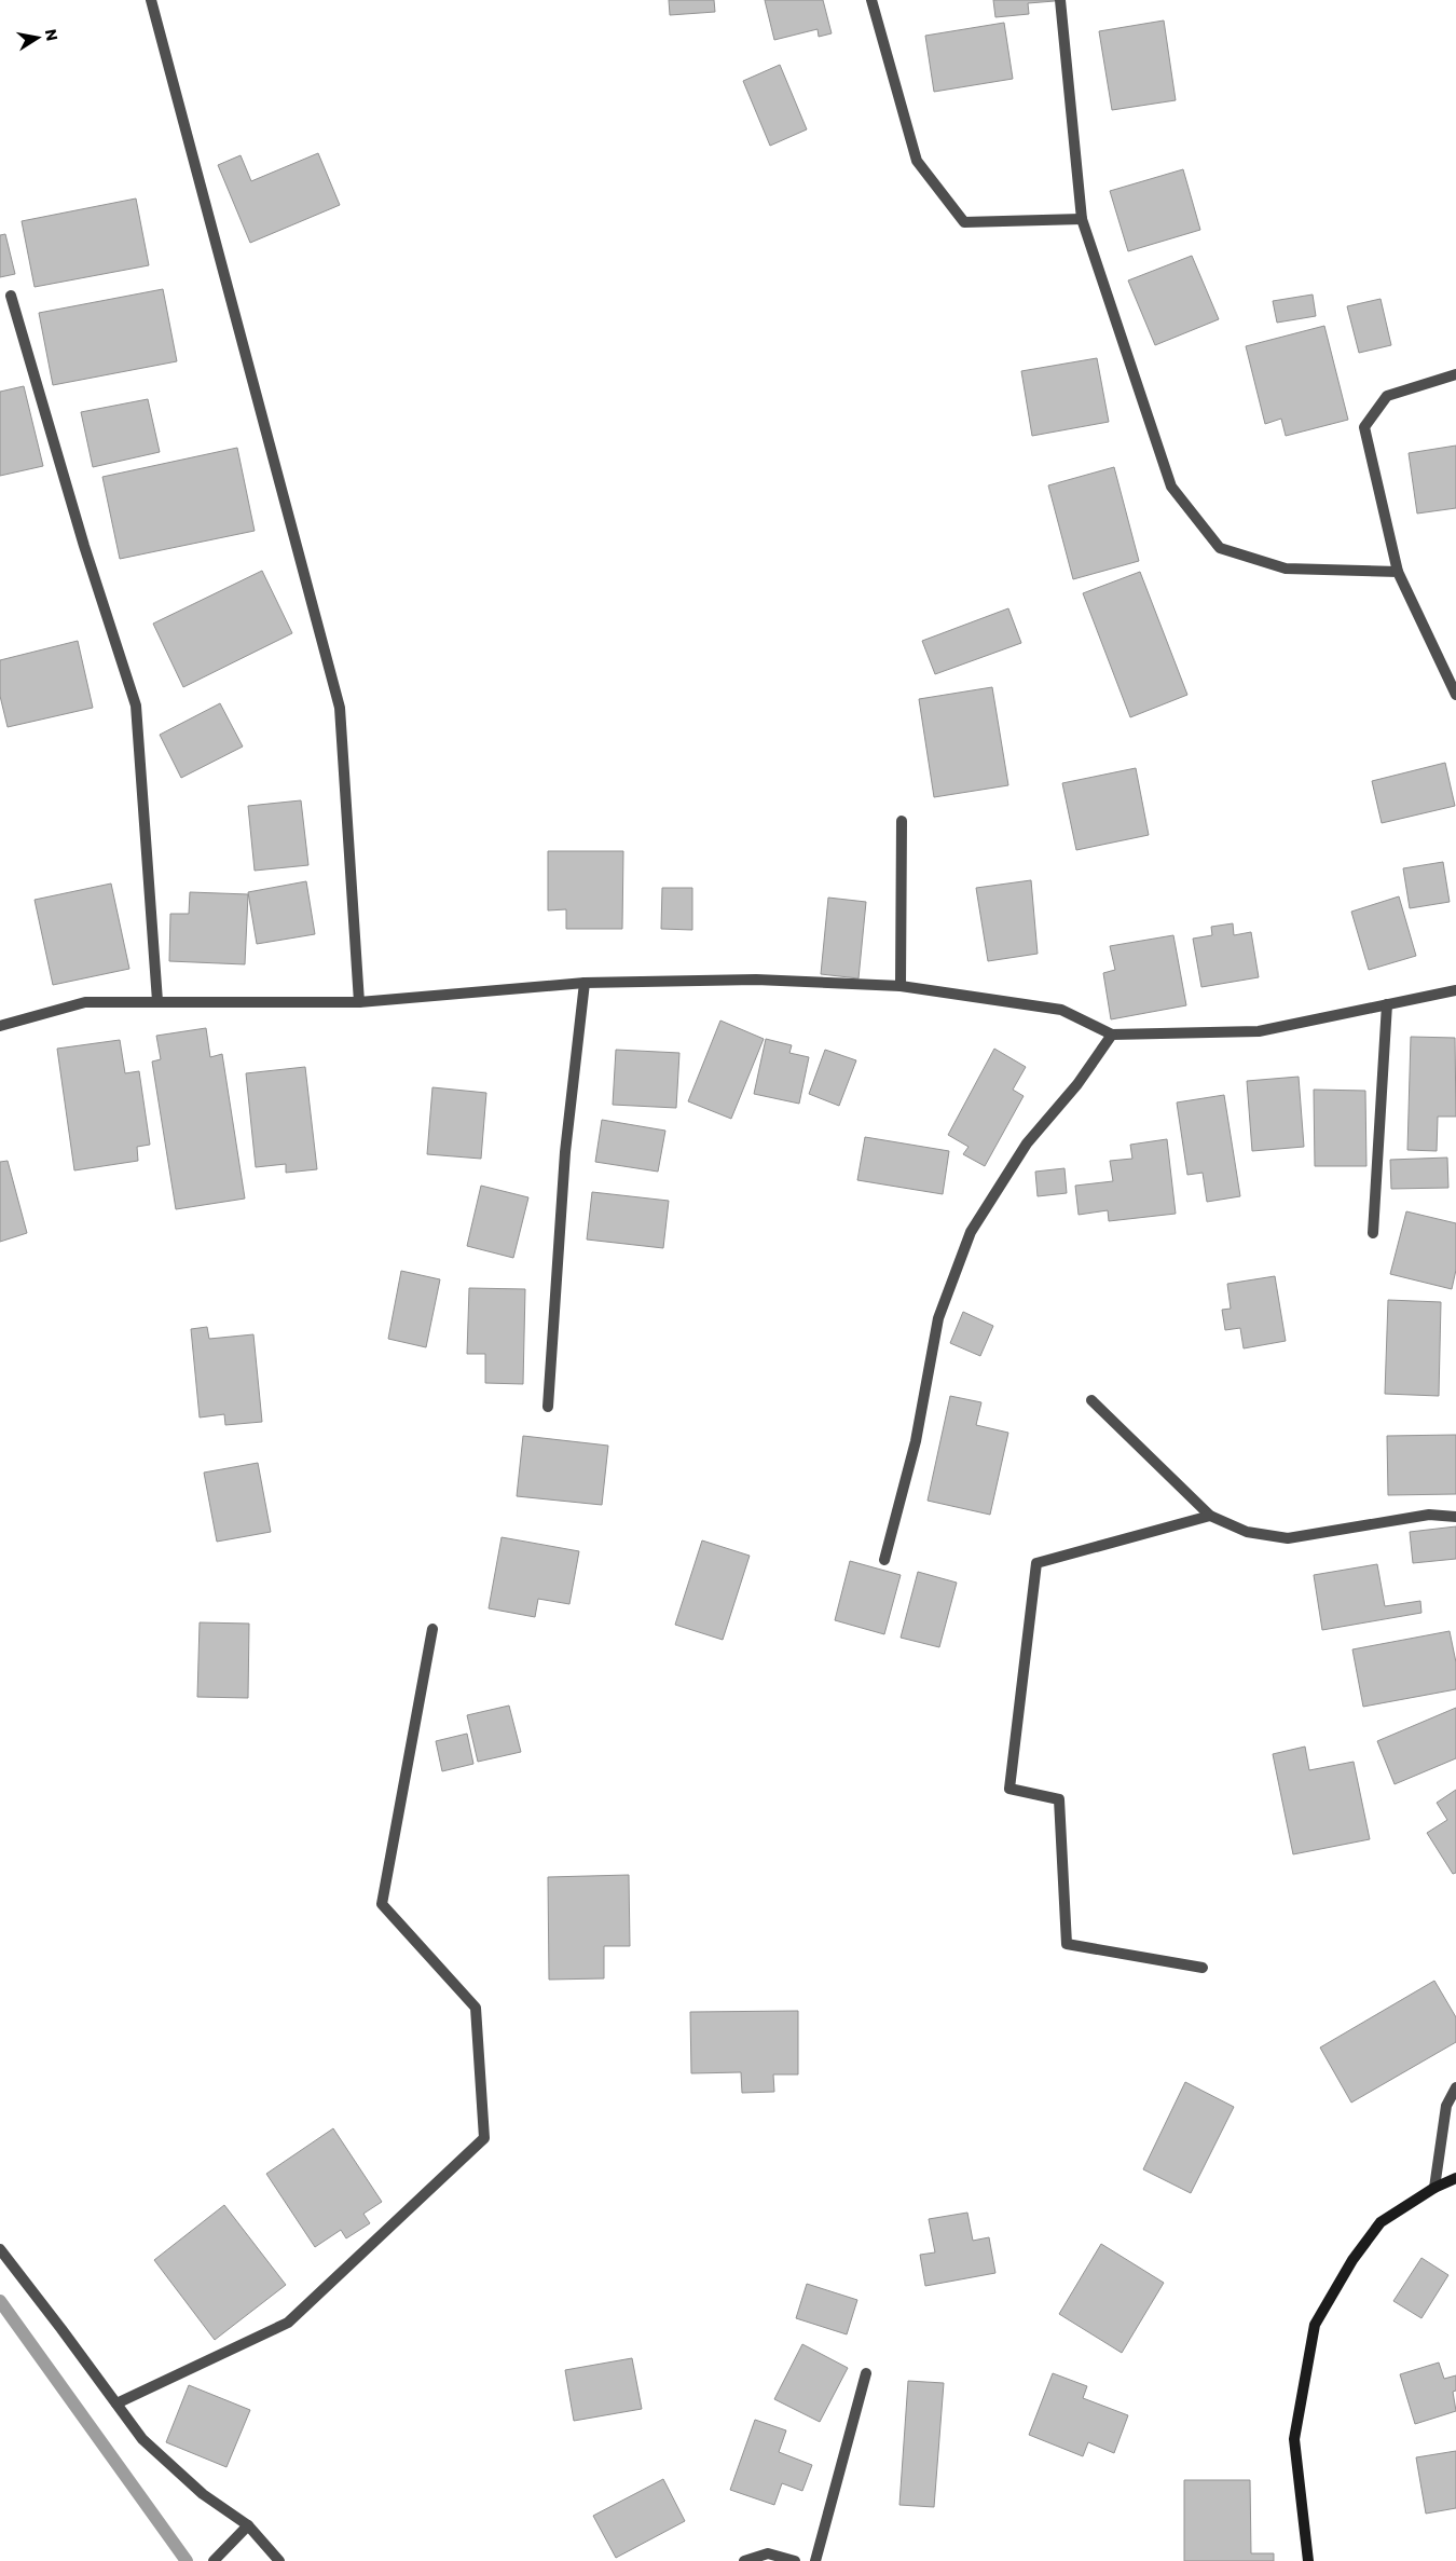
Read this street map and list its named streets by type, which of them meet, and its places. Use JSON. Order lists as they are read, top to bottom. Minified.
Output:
{"north":"right"}
